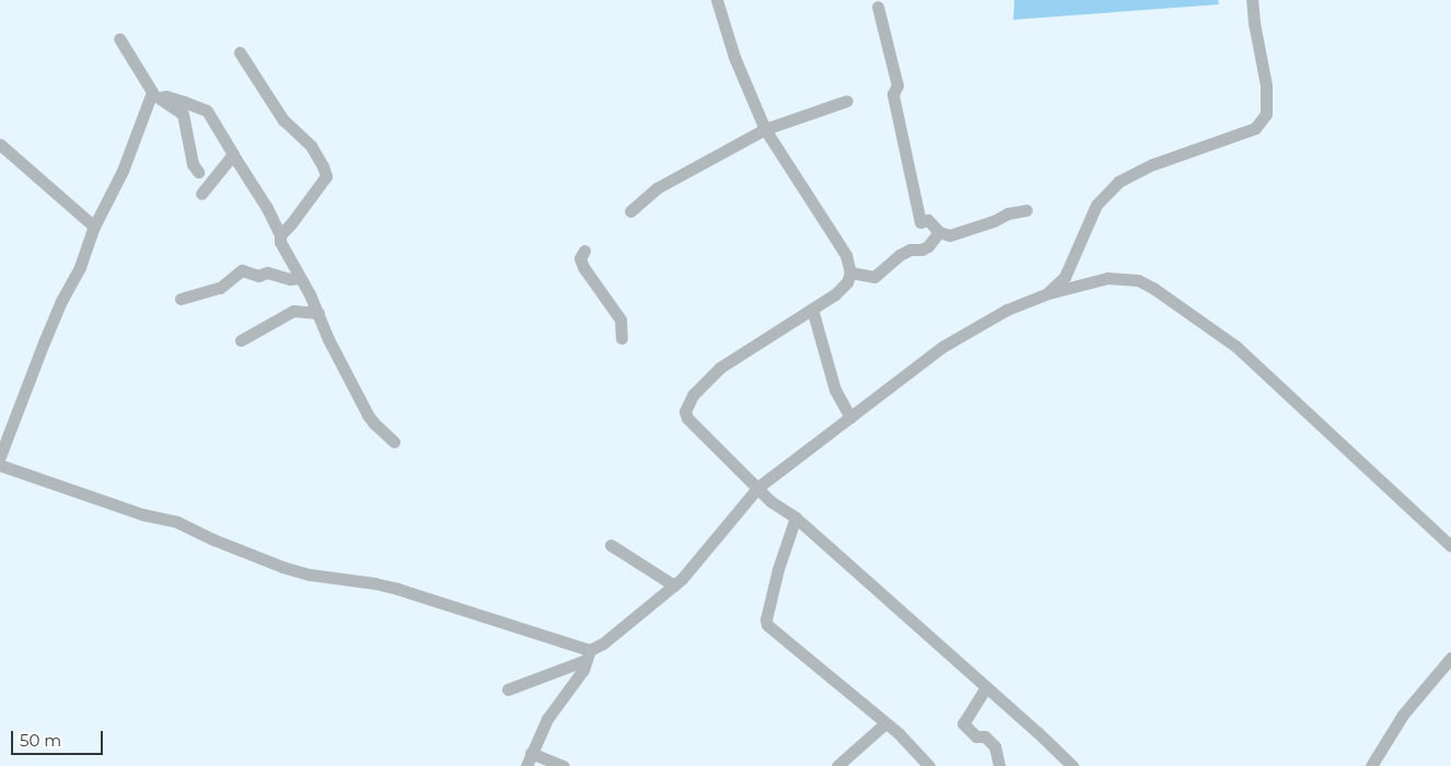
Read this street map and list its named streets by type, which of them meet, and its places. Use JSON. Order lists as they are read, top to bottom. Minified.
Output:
{"scale_bar":"50 m"}
